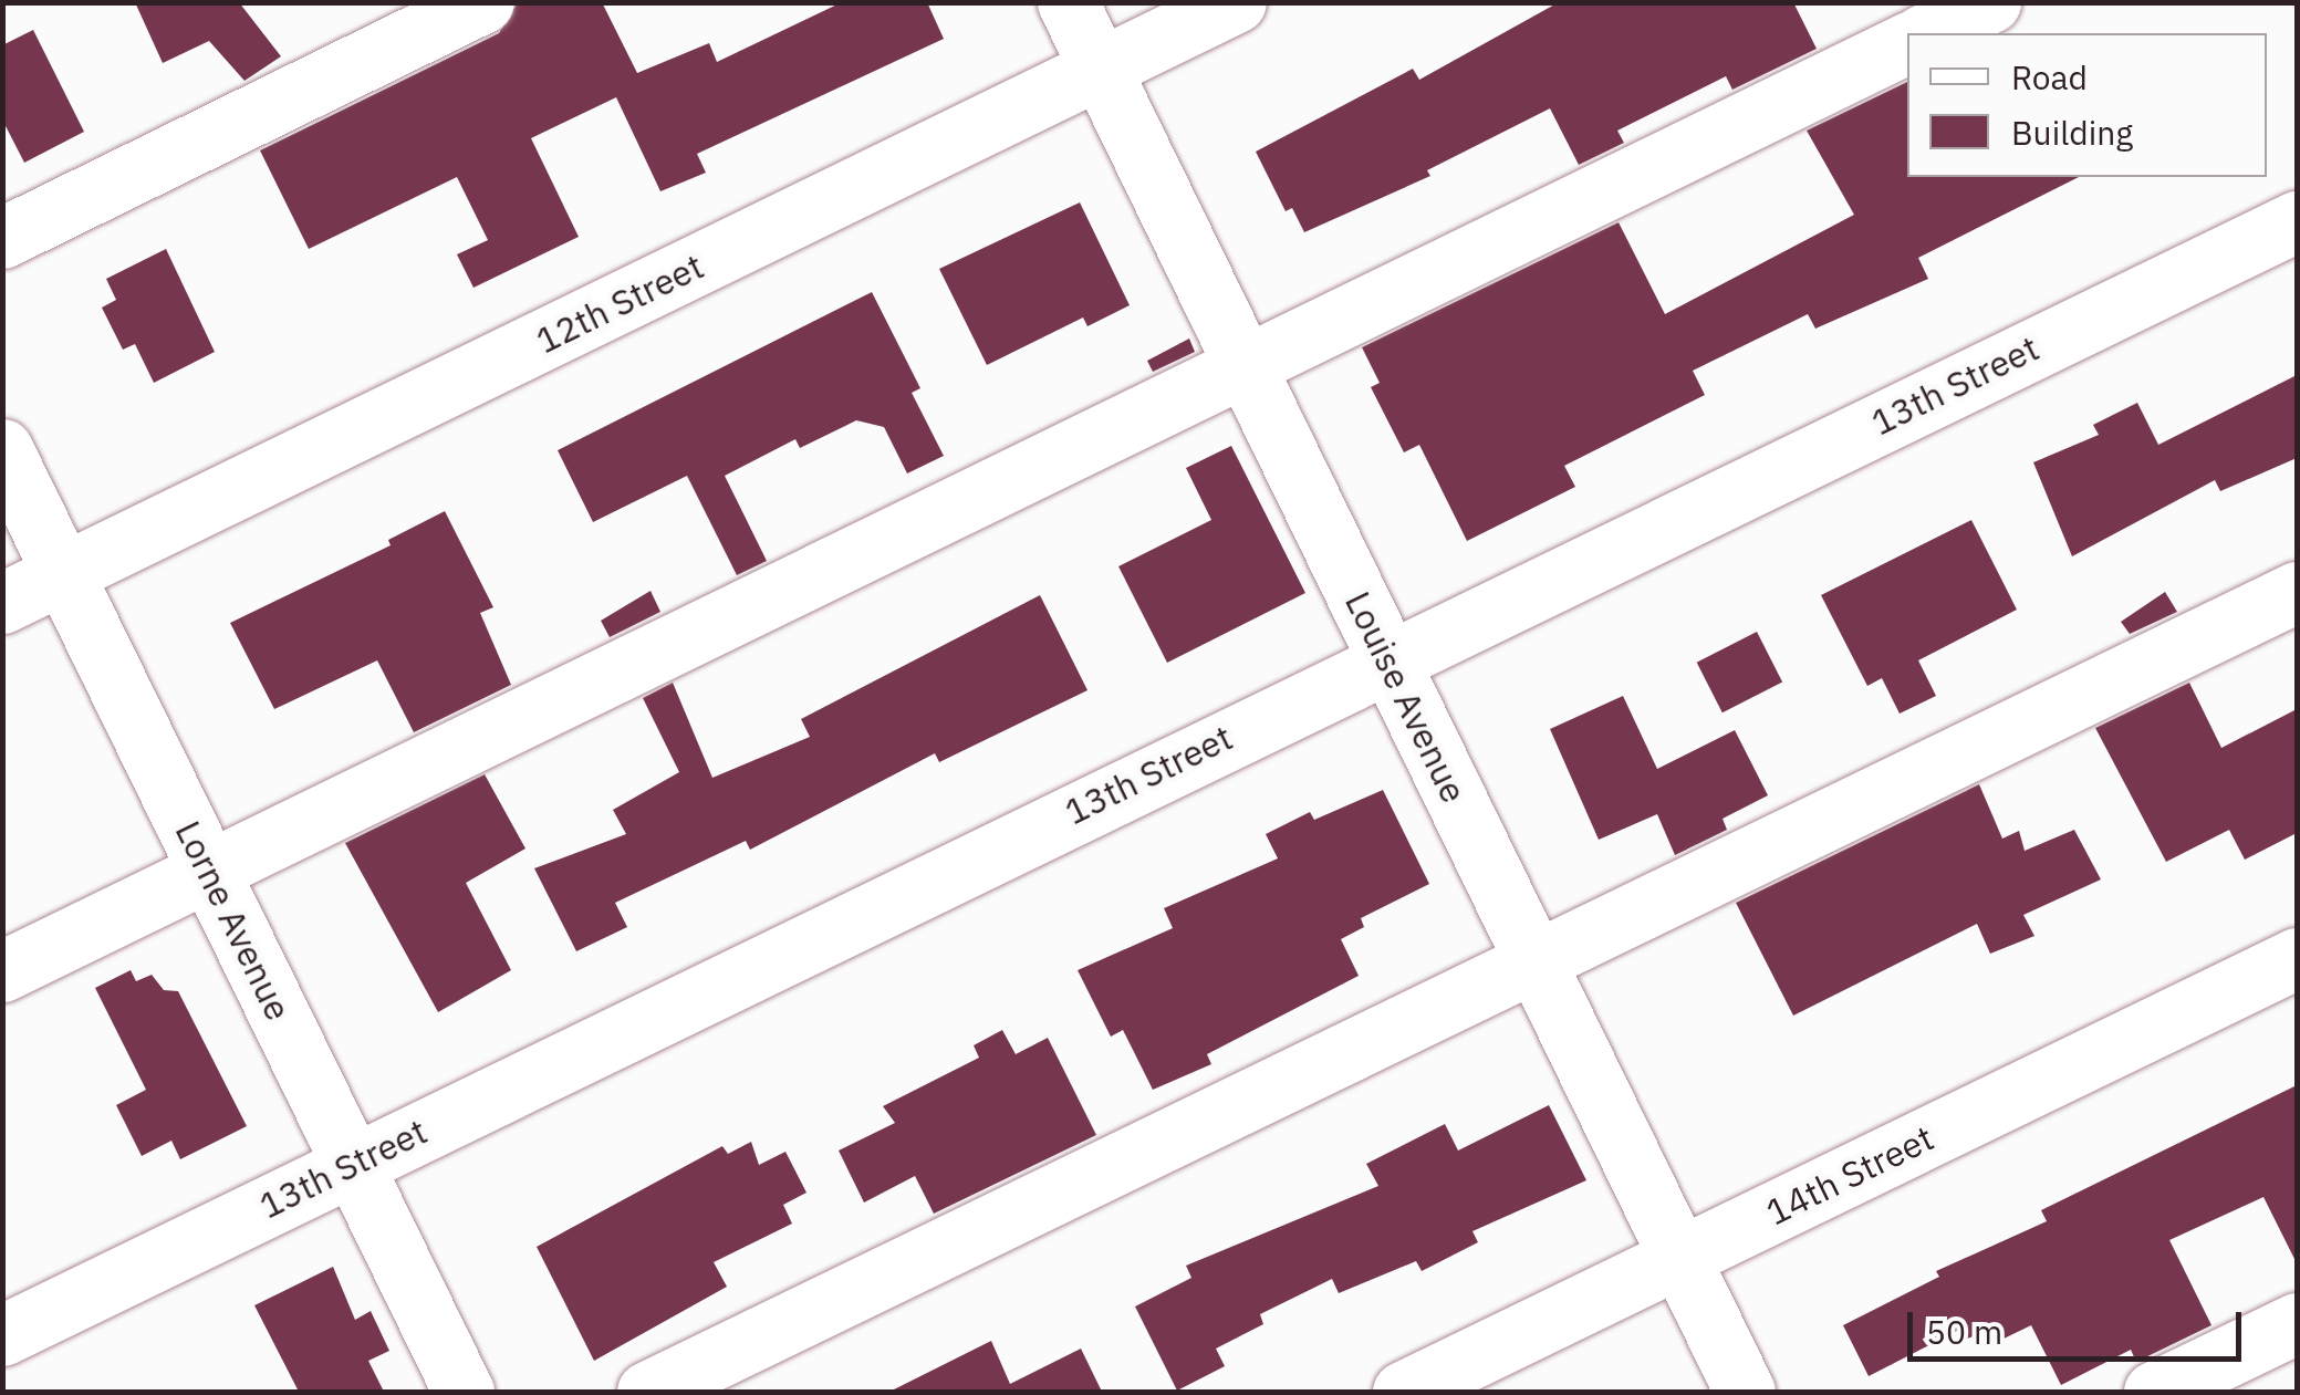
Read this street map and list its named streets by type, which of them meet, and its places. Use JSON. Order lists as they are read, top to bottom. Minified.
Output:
{"streets":{"street":["12th Street","13th Street","Louise Avenue","Lorne Avenue","14th Street"]},"crossings":[["12th Street","Louise Avenue"],["12th Street","Lorne Avenue"],["13th Street","Louise Avenue"],["13th Street","Lorne Avenue"],["Louise Avenue","14th Street"]],"legend":["Road","Building"],"scale_bar":"50 m"}
